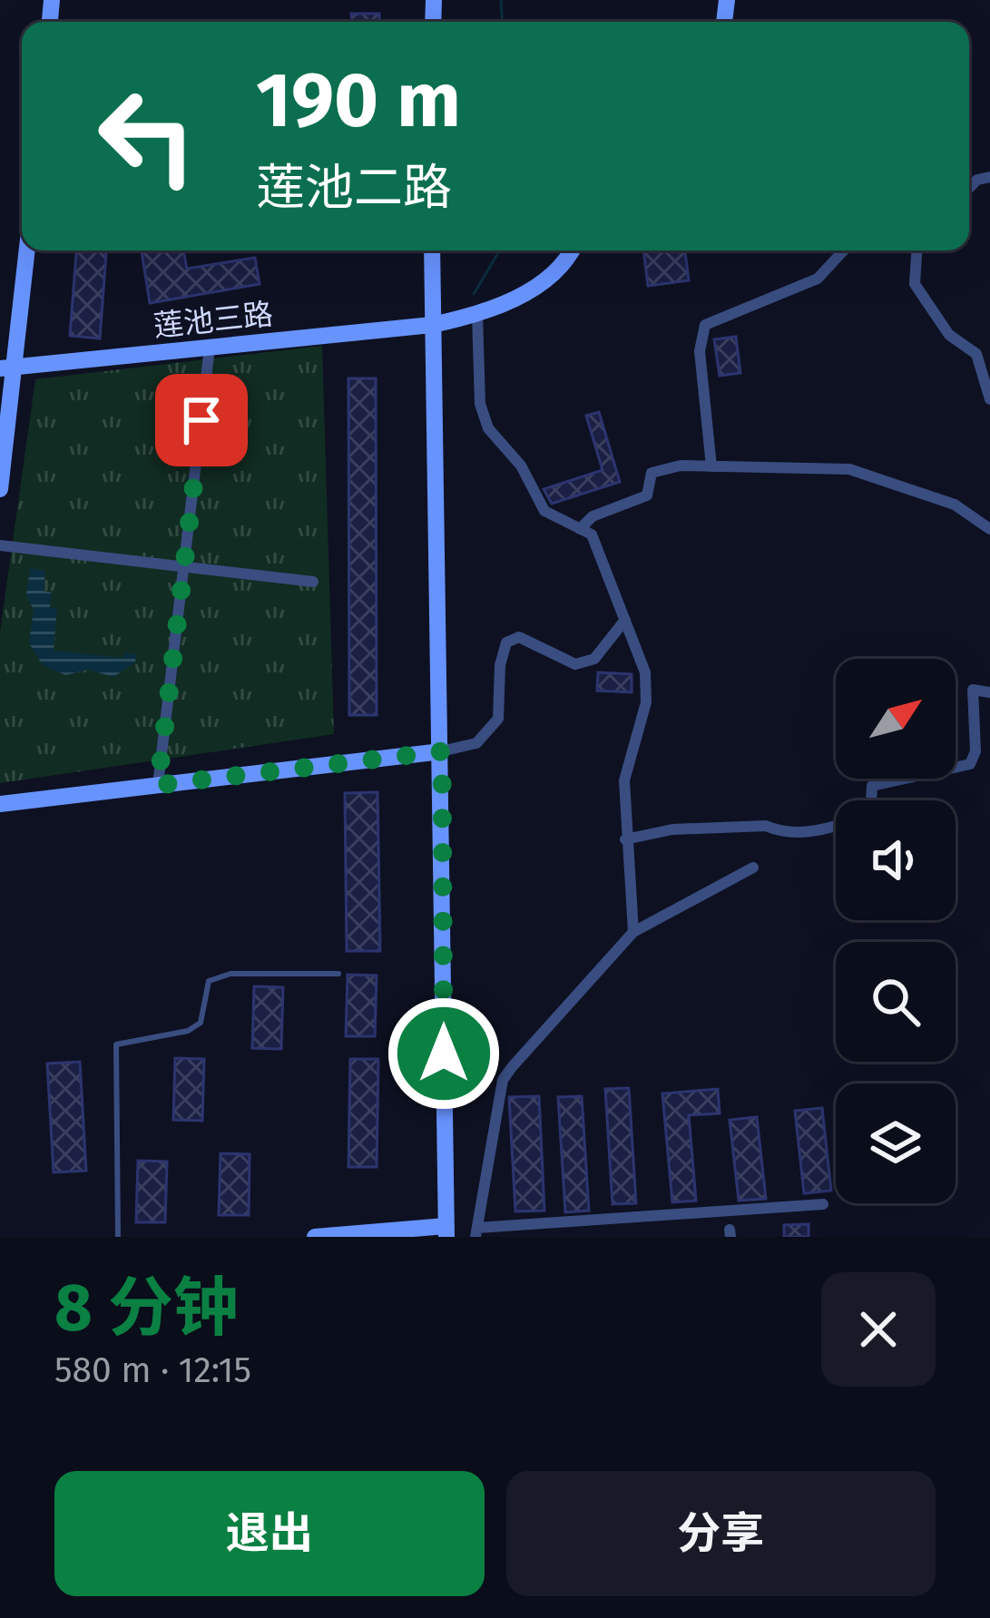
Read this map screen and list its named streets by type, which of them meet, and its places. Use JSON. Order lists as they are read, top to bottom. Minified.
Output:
{"streets":{"street":["莲池三路"]},"north":"top right","page":{"turn":["190 m","莲池二路"],"heading":["8 分钟","580 m · 12:15"],"buttons":["退出","分享"]}}
